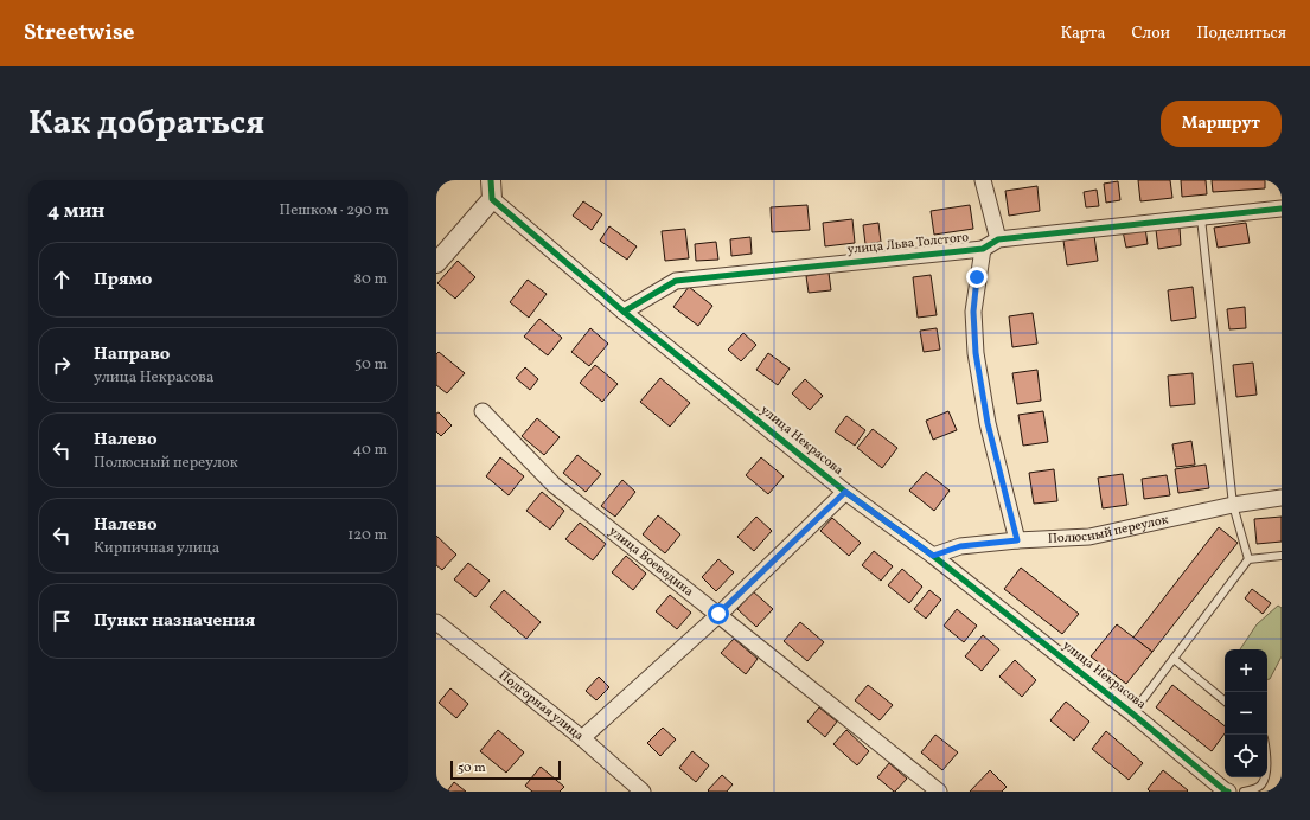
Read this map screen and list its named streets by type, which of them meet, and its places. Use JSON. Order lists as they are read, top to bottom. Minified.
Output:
{"streets":{"street":["улица Льва Толстого","улица Некрасова","Полюсный переулок","улица Воеводина","Подгорная улица"]},"crossings":[["улица Льва Толстого","улица Некрасова"],["улица Некрасова","Полюсный переулок"]],"scale_bar":"50 m","page":{"header":"Streetwise","nav":["Карта","Слои","Поделиться"],"title":"Как добраться","buttons":"Маршрут","heading":["4 мин","Пешком · 290 m"],"list":[["Прямо","80 m"],["Направо","улица Некрасова","50 m"],["Налево","Полюсный переулок","40 m"],["Налево","Кирпичная улица","120 m"],"Пункт назначения"],"map_buttons":["+","−"],"scale":"50 m"}}
